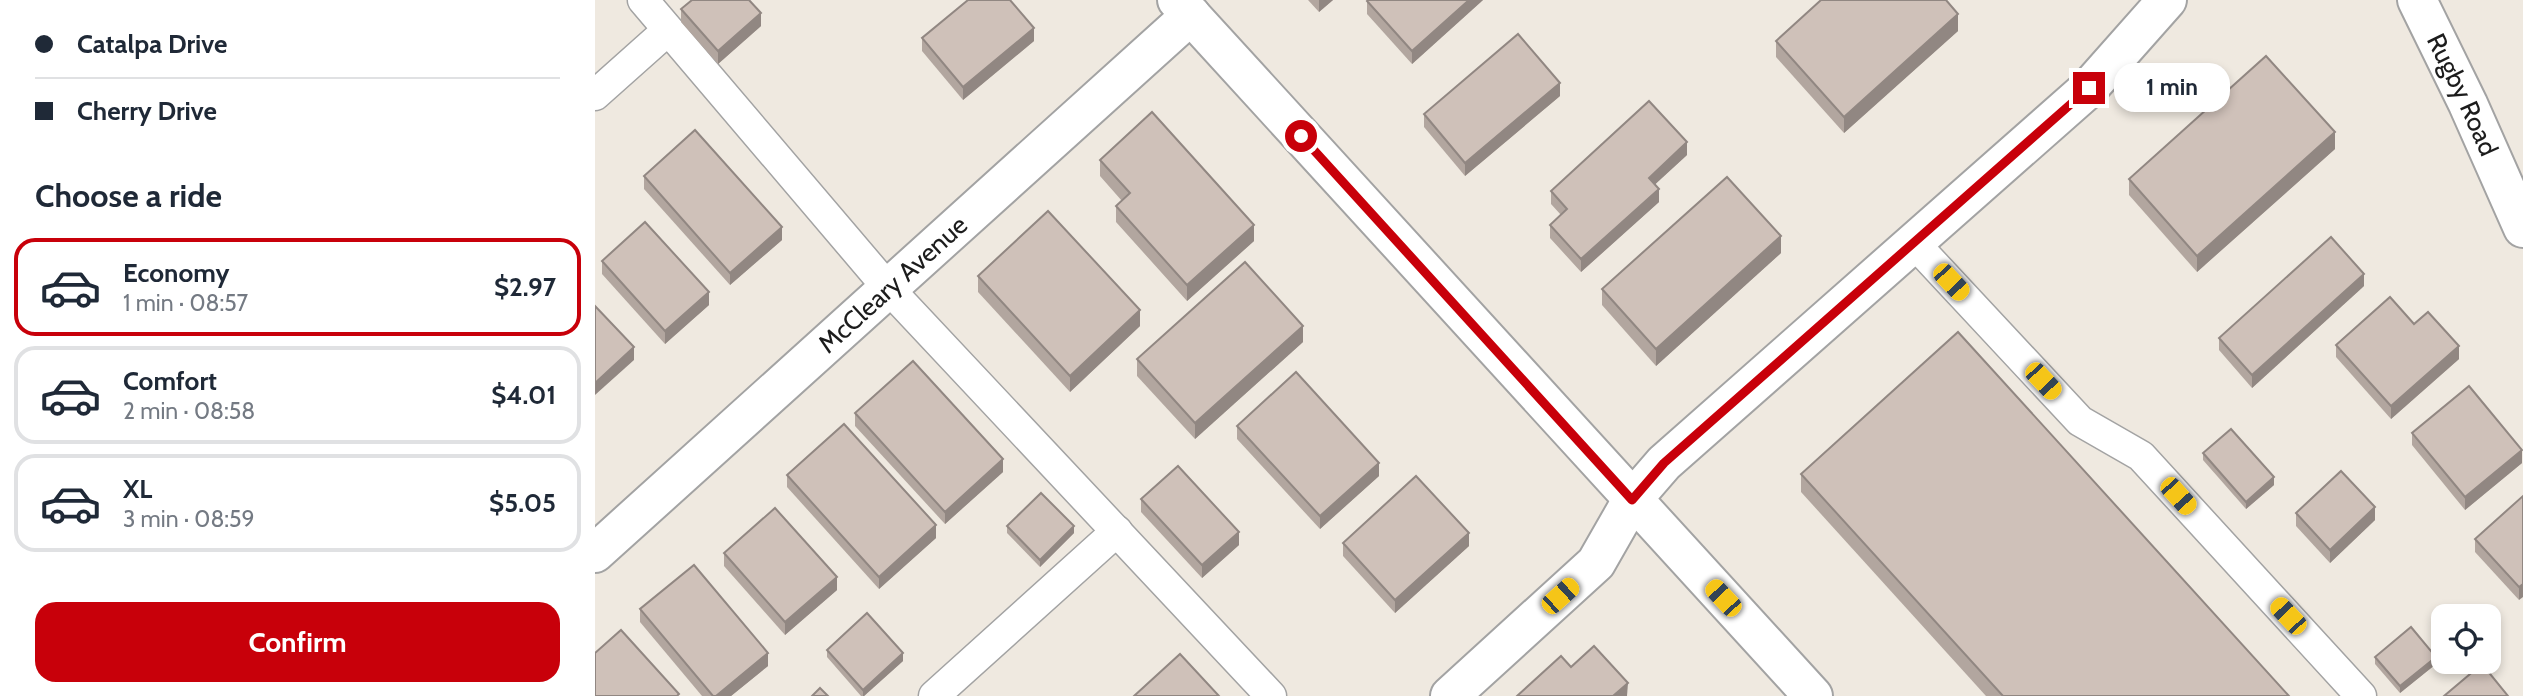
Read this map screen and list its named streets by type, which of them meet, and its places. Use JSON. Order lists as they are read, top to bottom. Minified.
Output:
{"streets":{"street":["Rugby Road","McCleary Avenue"]},"page":{"banner":["Catalpa Drive","Cherry Drive"],"bubble":"1 min","heading":"Choose a ride","list":[{"name":"Economy","note":"1 min · 08:57","value":"$2.97"},{"name":"Comfort","note":"2 min · 08:58","value":"$4.01"},{"name":"XL","note":"3 min · 08:59","value":"$5.05"}],"buttons":"Confirm"}}
